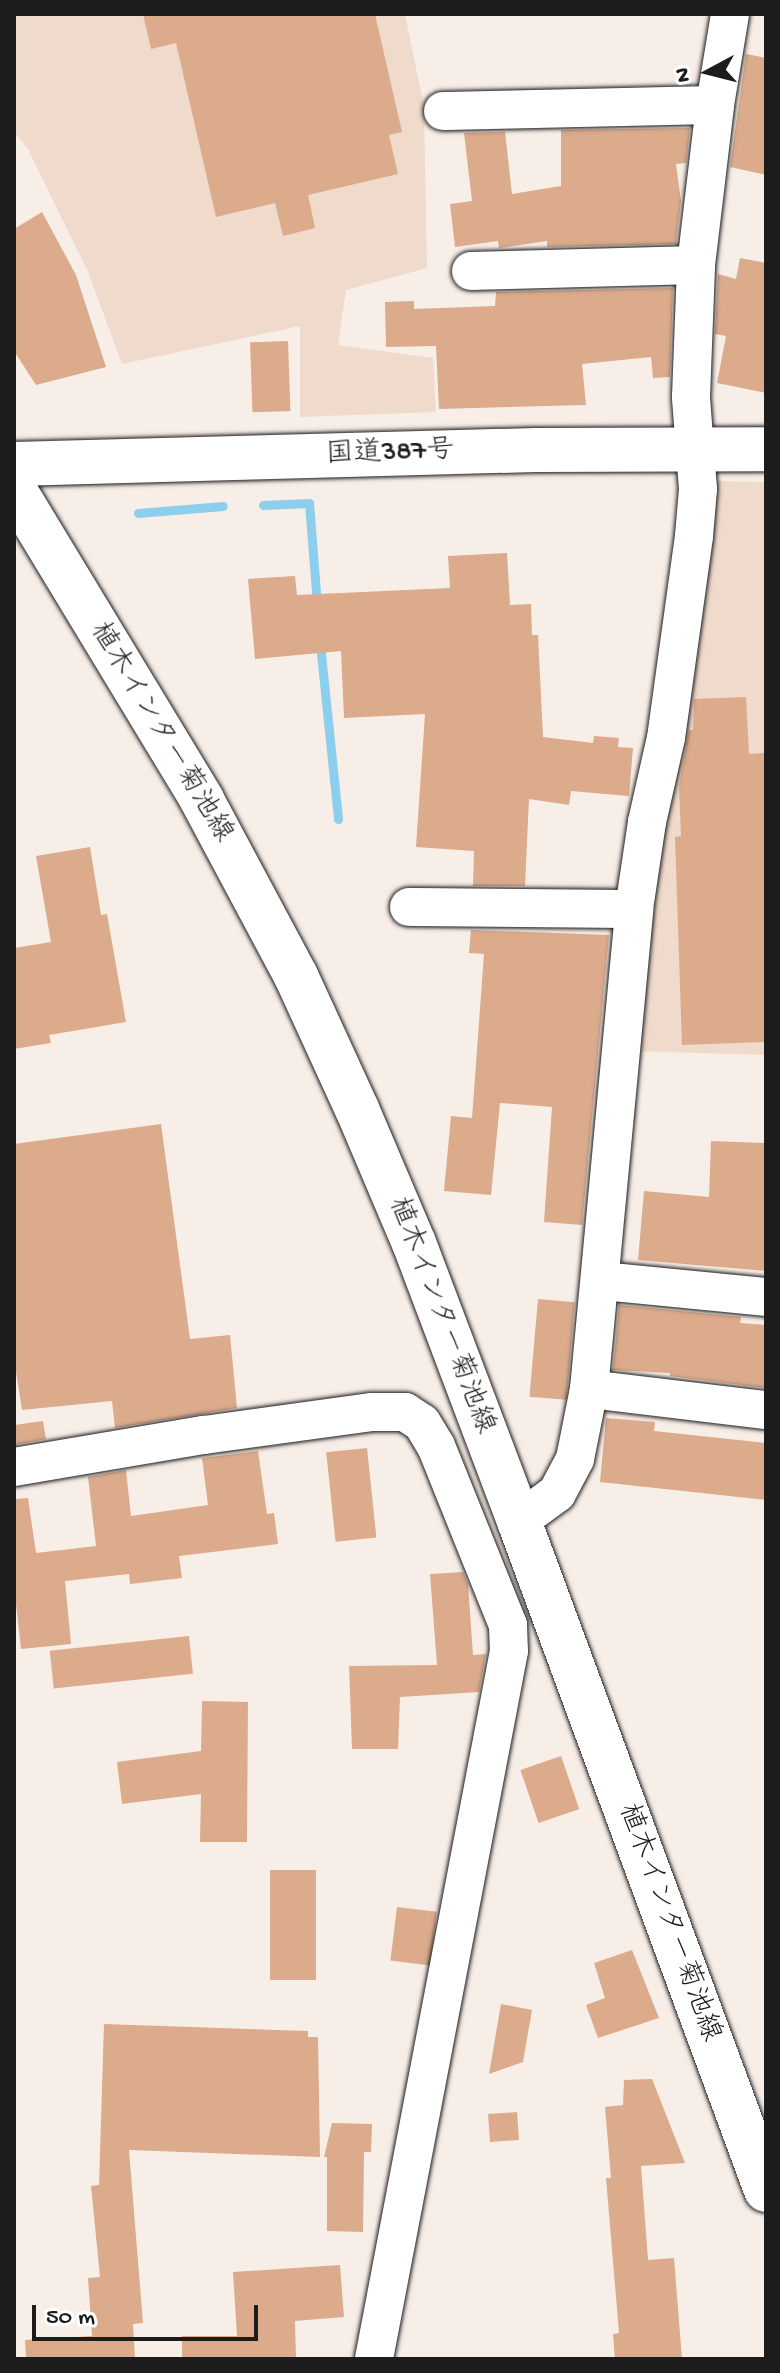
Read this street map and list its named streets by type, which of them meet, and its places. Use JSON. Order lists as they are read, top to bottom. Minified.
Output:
{"streets":{"main road":["国道387号","植木インター菊池線"]},"scale_bar":"50 m","north":"left"}
